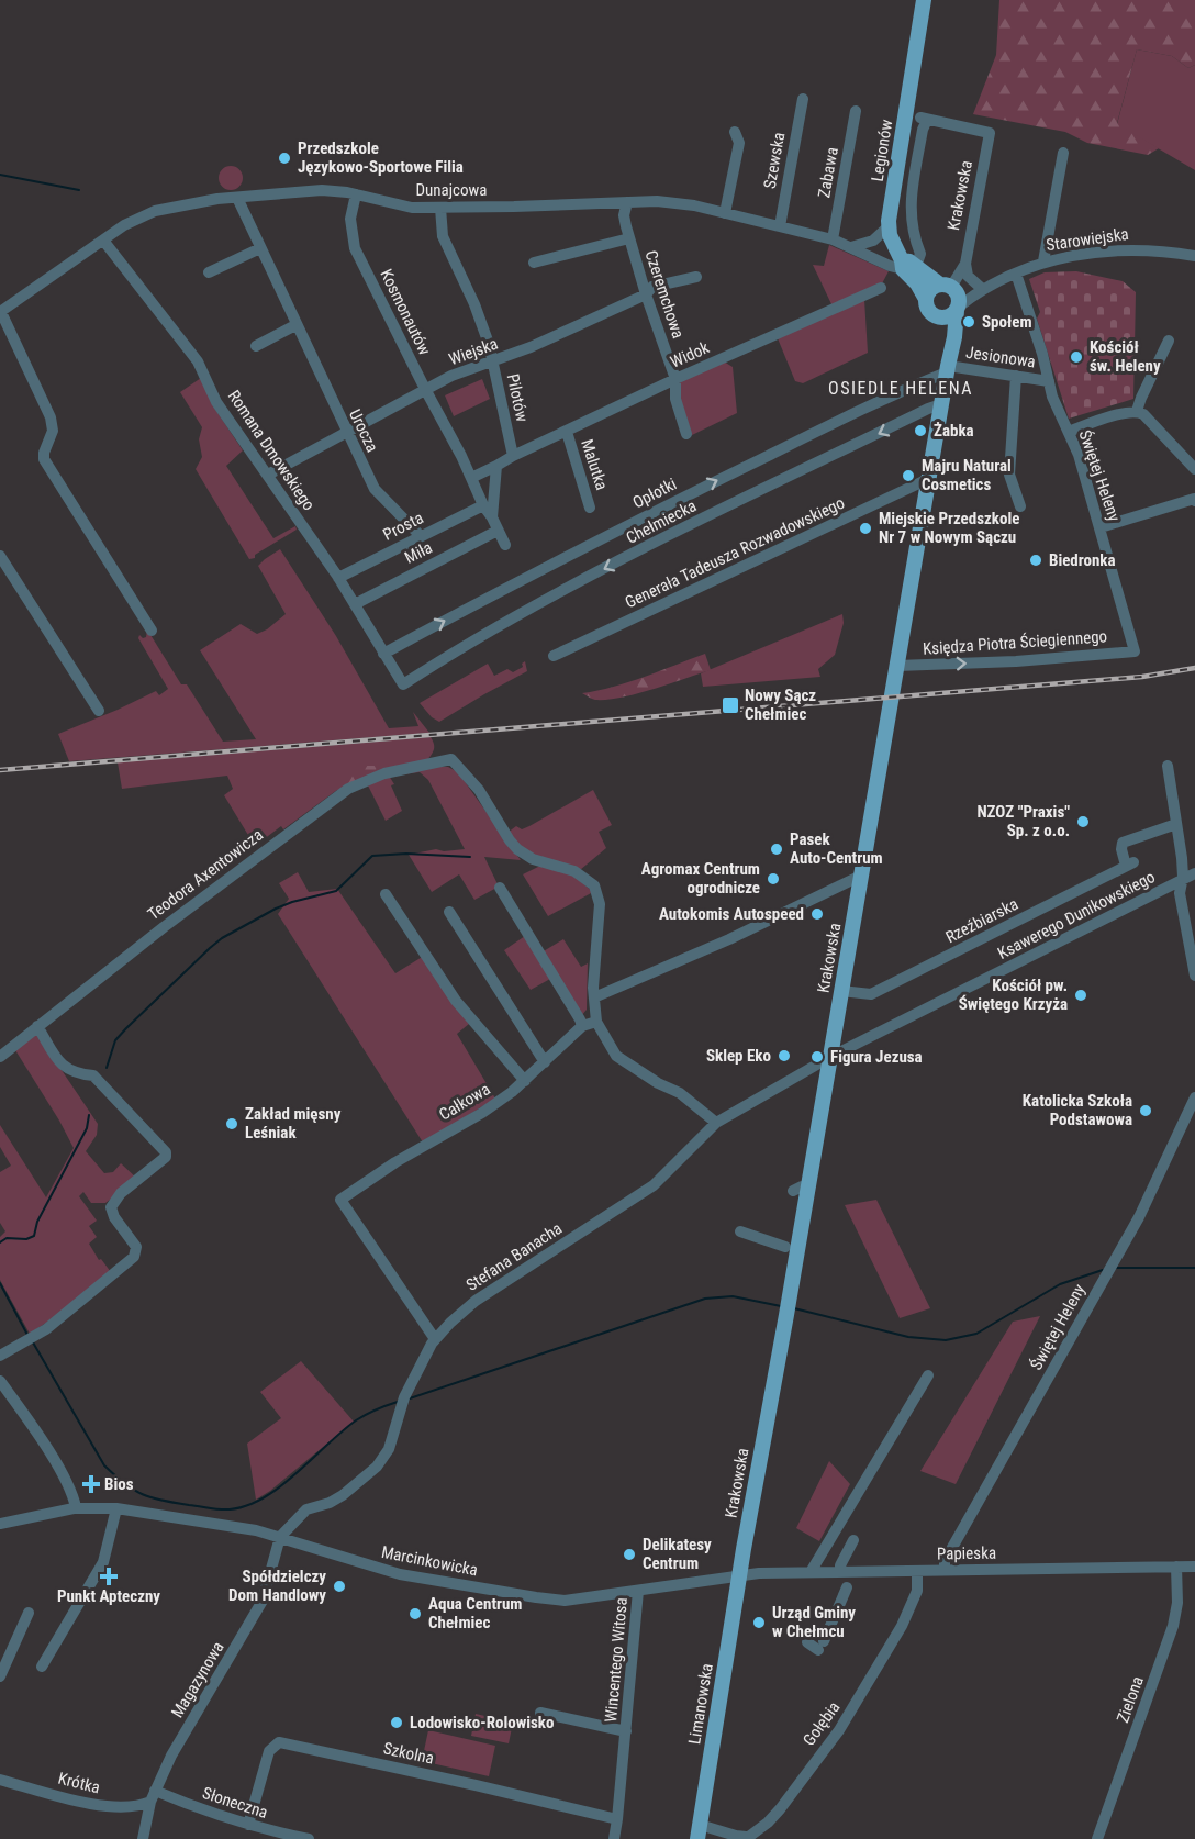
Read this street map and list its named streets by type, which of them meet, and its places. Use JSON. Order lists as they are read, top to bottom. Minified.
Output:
{"streets":{"main road":["Legionów","Krakowska","Limanowska"],"street":["Szewska","Zabawa","Dunajcowa","Starowiejska","Czeremchowa","Kosmonautów","Wiejska","Widok","Jesionowa","Pilotów","Urocza","Romana Dmowskiego","Malutka","Świętej Heleny","Opłotki","Chełmiecka","Prosta","Miła","Generała Tadeusza Rozwadowskiego","Księdza Piotra Ściegiennego","Teodora Axentowicza","Ksawerego Dunikowskiego","Rzeźbiarska","Całkowa","Stefana Banacha","Papieska","Marcinkowicka","Wincentego Witosa","Magazynowa","Zielona","Gołębia","Szkolna","Krótka","Słoneczna"]},"crossings":[["Legionów","Dunajcowa"],["Legionów","Krakowska"],["Legionów","Starowiejska"],["Szewska","Dunajcowa"],["Zabawa","Dunajcowa"],["Dunajcowa","Czeremchowa"],["Dunajcowa","Kosmonautów"],["Dunajcowa","Pilotów"],["Dunajcowa","Urocza"],["Dunajcowa","Romana Dmowskiego"],["Krakowska","Starowiejska"],["Krakowska","Jesionowa"],["Krakowska","Opłotki"],["Krakowska","Chełmiecka"],["Krakowska","Generała Tadeusza Rozwadowskiego"],["Krakowska","Księdza Piotra Ściegiennego"],["Krakowska","Ksawerego Dunikowskiego"],["Krakowska","Rzeźbiarska"],["Krakowska","Stefana Banacha"],["Krakowska","Papieska"],["Krakowska","Marcinkowicka"],["Krakowska","Limanowska"],["Starowiejska","Świętej Heleny"],["Czeremchowa","Wiejska"],["Czeremchowa","Widok"],["Kosmonautów","Wiejska"],["Kosmonautów","Prosta"],["Kosmonautów","Miła"],["Wiejska","Pilotów"],["Wiejska","Urocza"],["Wiejska","Romana Dmowskiego"],["Widok","Pilotów"],["Widok","Malutka"],["Jesionowa","Świętej Heleny"],["Jesionowa","Opłotki"],["Urocza","Prosta"],["Romana Dmowskiego","Opłotki"],["Romana Dmowskiego","Chełmiecka"],["Romana Dmowskiego","Prosta"],["Romana Dmowskiego","Miła"],["Świętej Heleny","Księdza Piotra Ściegiennego"],["Świętej Heleny","Papieska"],["Ksawerego Dunikowskiego","Stefana Banacha"],["Całkowa","Stefana Banacha"],["Stefana Banacha","Marcinkowicka"],["Stefana Banacha","Magazynowa"],["Papieska","Marcinkowicka"],["Papieska","Zielona"],["Papieska","Limanowska"],["Papieska","Gołębia"],["Marcinkowicka","Wincentego Witosa"],["Marcinkowicka","Magazynowa"],["Marcinkowicka","Limanowska"],["Wincentego Witosa","Szkolna"],["Magazynowa","Krótka"],["Magazynowa","Słoneczna"],["Limanowska","Gołębia"],["Szkolna","Słoneczna"],["Krótka","Słoneczna"]],"one_way":["Opłotki","Chełmiecka","Księdza Piotra Ściegiennego"],"districts":["OSIEDLE HELENA"],"places":{"other":["Przedszkole Językowo-Sportowe Filia","Społem","Kościół św. Heleny","Żabka","Majru Natural Cosmetics","Miejskie Przedszkole Nr 7 w Nowym Sączu","Biedronka","NZOZ \"Praxis\" Sp. z o.o.","Pasek Auto-Centrum","Agromax Centrum ogrodnicze","Autokomis Autospeed","Kościół pw. Świętego Krzyża","Sklep Eko","Figura Jezusa","Katolicka Szkoła Podstawowa","Zakład mięsny Leśniak","Delikatesy Centrum","Spółdzielczy Dom Handlowy","Aqua Centrum Chełmiec","Urząd Gminy w Chełmcu","Lodowisko-Rolowisko"],"transit":["Nowy Sącz Chełmiec"],"health":["Bios","Punkt Apteczny"]}}
